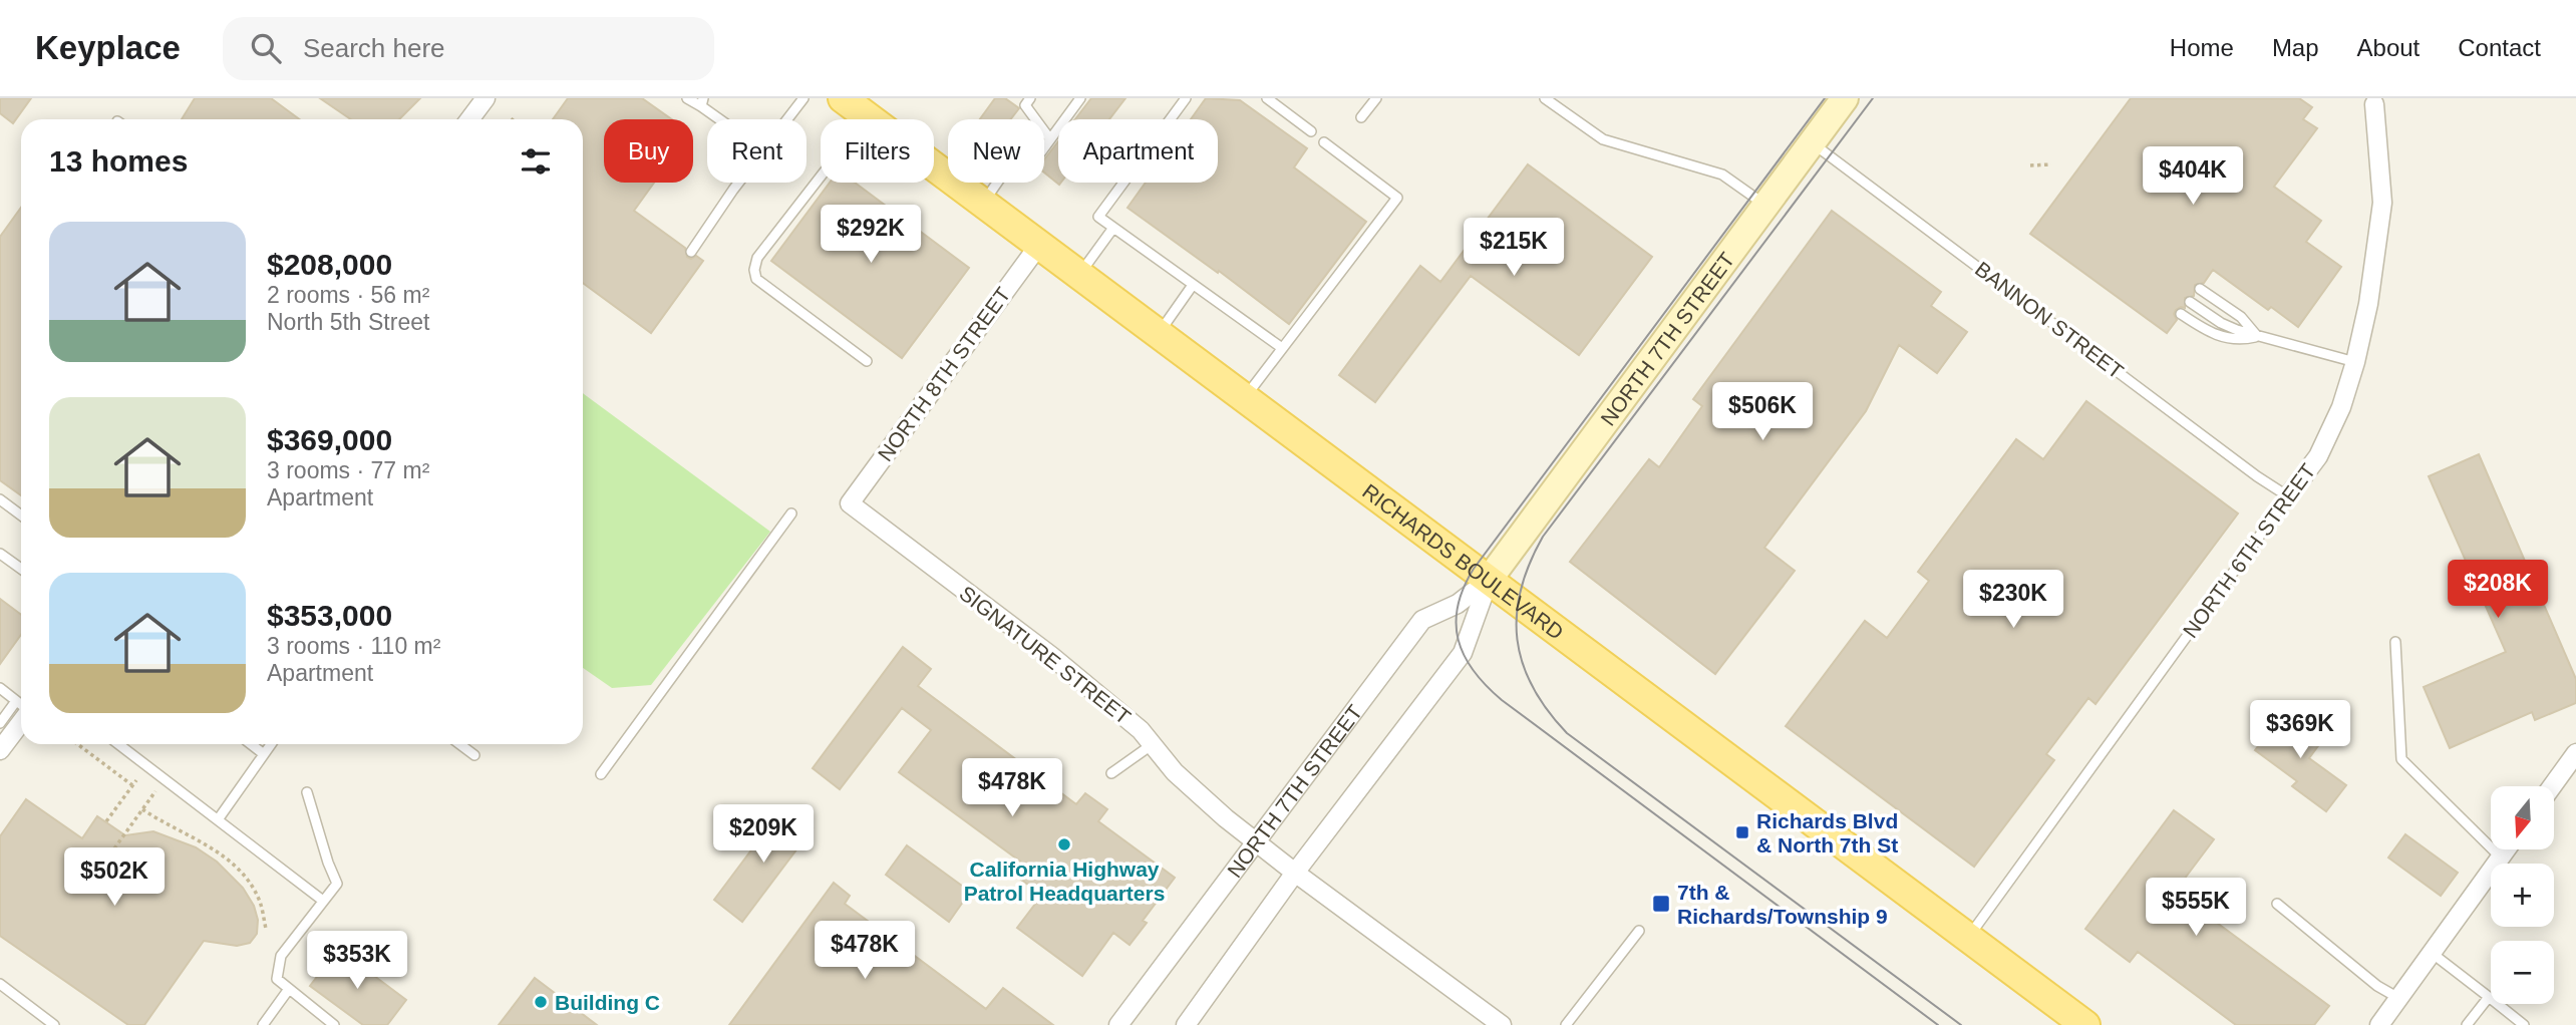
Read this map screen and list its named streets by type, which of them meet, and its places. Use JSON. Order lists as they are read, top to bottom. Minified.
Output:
{"streets":{"main road":["NORTH 7TH STREET","RICHARDS BOULEVARD"],"street":["NORTH 8TH STREET","NORTH 6TH STREET","SIGNATURE STREET"],"lane":["BANNON STREET"]},"crossings":[["BANNON STREET","NORTH 7TH STREET"],["BANNON STREET","NORTH 6TH STREET"],["NORTH 7TH STREET","RICHARDS BOULEVARD"],["NORTH 7TH STREET","SIGNATURE STREET"],["NORTH 8TH STREET","RICHARDS BOULEVARD"],["NORTH 8TH STREET","SIGNATURE STREET"],["NORTH 6TH STREET","RICHARDS BOULEVARD"]],"places":{"transit":["Richards Blvd & North 7th St","7th & Richards/Township 9"],"other":["California Highway Patrol Headquarters","Building C"]},"north":"bottom","page":{"header":"Keyplace","search":"Search here","nav":["Home","Map","About","Contact"],"chip":["Buy","Rent","Filters","New","Apartment"],"heading":"13 homes","price":["$404K","$292K","$215K","$506K","$208K","$230K","$369K","$478K","$209K","$502K","$555K","$478K","$353K"],"list":[{"name":"$208,000","note":"2 rooms · 56 m² · North 5th Street"},{"name":"$369,000","note":"3 rooms · 77 m² · Apartment"},{"name":"$353,000","note":"3 rooms · 110 m² · Apartment"}],"map_buttons":["+","−"]}}
